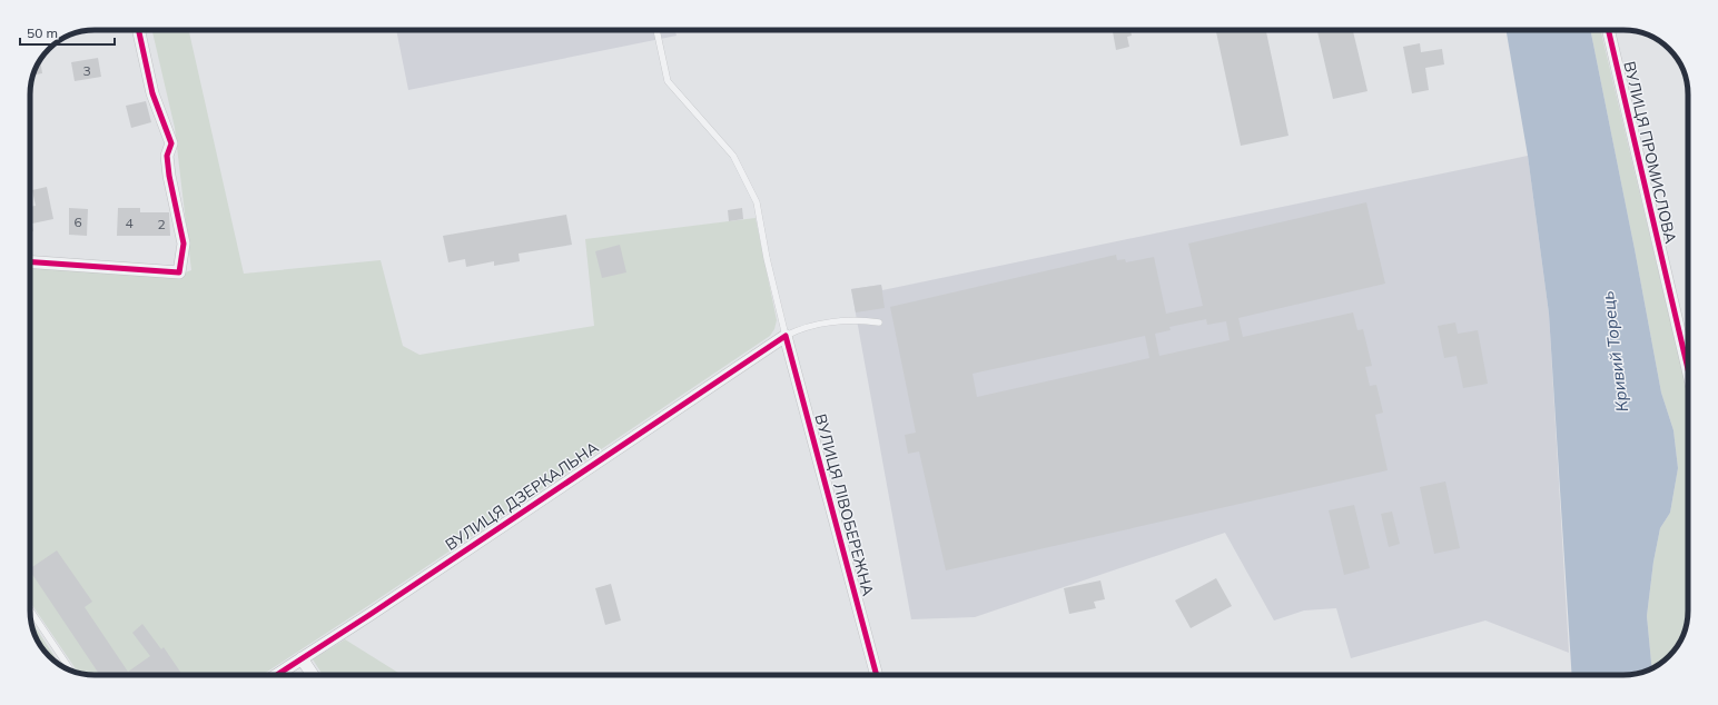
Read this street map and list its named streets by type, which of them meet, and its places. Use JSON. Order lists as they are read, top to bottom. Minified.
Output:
{"streets":{"street":["ВУЛИЦЯ ПРОМИСЛОВА","ВУЛИЦЯ ДЗЕРКАЛЬНА","ВУЛИЦЯ ЛІВОБЕРЕЖНА"]},"crossings":[["ВУЛИЦЯ ДЗЕРКАЛЬНА","ВУЛИЦЯ ЛІВОБЕРЕЖНА"]],"water":["Кривий Торець"],"house_numbers":["3","6","4","2"],"scale_bar":"50 m"}
